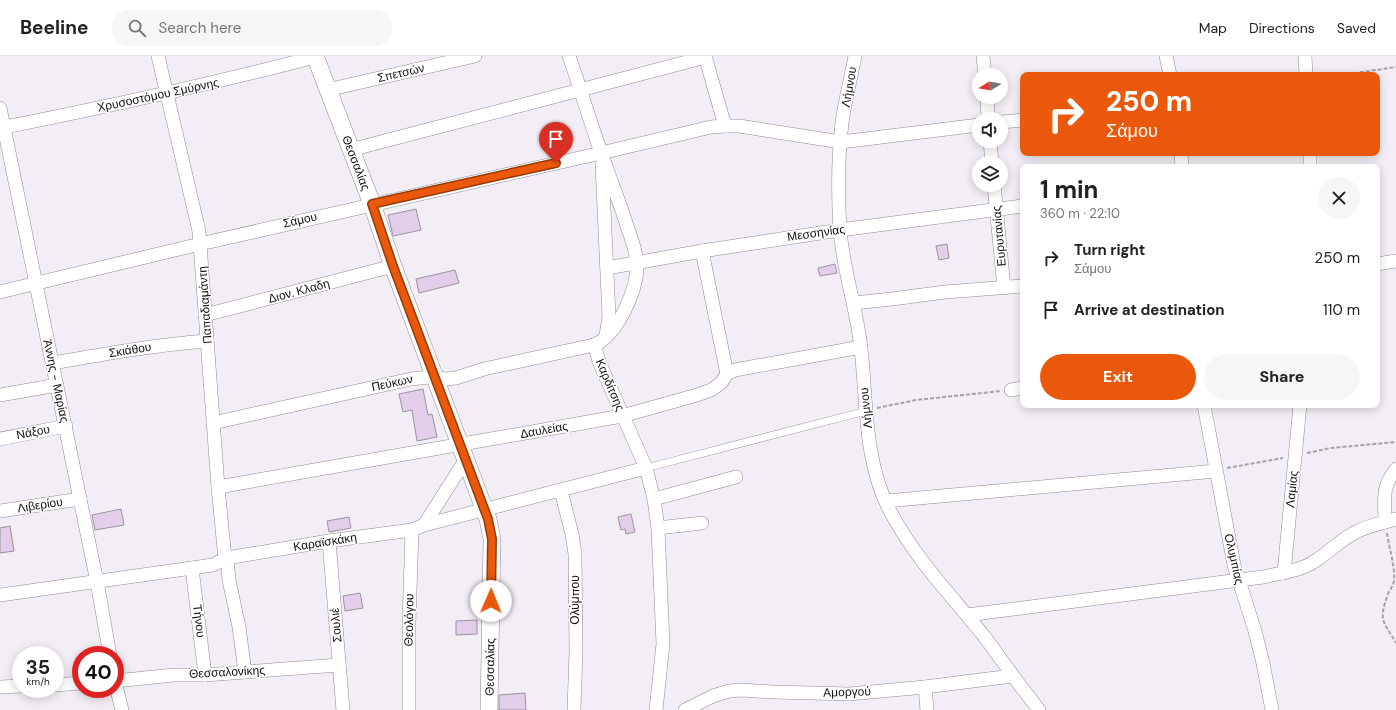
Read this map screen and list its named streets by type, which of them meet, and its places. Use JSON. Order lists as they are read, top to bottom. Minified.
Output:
{"streets":{"street":["Σπετσών","Λήμνου","Χρυσοστόμου Σμύρνης","Θεσσαλίας","Σάμου","Μεσσηνίας","Ευρυτανίας","Διον. Κλαδη","Παπαδιαμάντη","Σκιάθου","Άννης - Μαρίας","Πεύκων","Καρδίτσης","Δαυλείας","Νάξου","Λαμίας","Λιβερίου","Καραϊσκάκη","Ολυμπίας","Ολύμπου","Θεολόγου","Τήνου","Σουλιέ","Θεσσαλονίκης","Αμοργού"]},"crossings":[["Σπετσών","Θεσσαλίας"],["Λήμνου","Σάμου"],["Λήμνου","Μεσσηνίας"],["Λήμνου","Δαυλείας"],["Λήμνου","Αμοργού"],["Χρυσοστόμου Σμύρνης","Θεσσαλίας"],["Χρυσοστόμου Σμύρνης","Παπαδιαμάντη"],["Χρυσοστόμου Σμύρνης","Άννης - Μαρίας"],["Θεσσαλίας","Σάμου"],["Θεσσαλίας","Διον. Κλαδη"],["Θεσσαλίας","Πεύκων"],["Θεσσαλίας","Δαυλείας"],["Θεσσαλίας","Καραϊσκάκη"],["Σάμου","Παπαδιαμάντη"],["Σάμου","Άννης - Μαρίας"],["Σάμου","Καρδίτσης"],["Μεσσηνίας","Ευρυτανίας"],["Μεσσηνίας","Καρδίτσης"],["Διον. Κλαδη","Παπαδιαμάντη"],["Παπαδιαμάντη","Σκιάθου"],["Παπαδιαμάντη","Πεύκων"],["Παπαδιαμάντη","Δαυλείας"],["Παπαδιαμάντη","Καραϊσκάκη"],["Παπαδιαμάντη","Θεσσαλονίκης"],["Σκιάθου","Άννης - Μαρίας"],["Άννης - Μαρίας","Νάξου"],["Άννης - Μαρίας","Λιβερίου"],["Άννης - Μαρίας","Καραϊσκάκη"],["Πεύκων","Καρδίτσης"],["Καρδίτσης","Δαυλείας"],["Καρδίτσης","Καραϊσκάκη"],["Καραϊσκάκη","Ολύμπου"],["Καραϊσκάκη","Θεολόγου"],["Καραϊσκάκη","Τήνου"],["Καραϊσκάκη","Σουλιέ"],["Τήνου","Θεσσαλονίκης"],["Σουλιέ","Θεσσαλονίκης"]],"north":"left","page":{"header":"Beeline","search":"Search here","nav":["Map","Directions","Saved"],"turn":["250 m","Σάμου"],"heading":["1 min","360 m · 22:10"],"list":[{"name":"Turn right","note":"Σάμου","value":"250 m"},{"name":"Arrive at destination","value":"110 m"}],"buttons":["Exit","Share"],"speed":"35 km/h","limit":"40"}}
